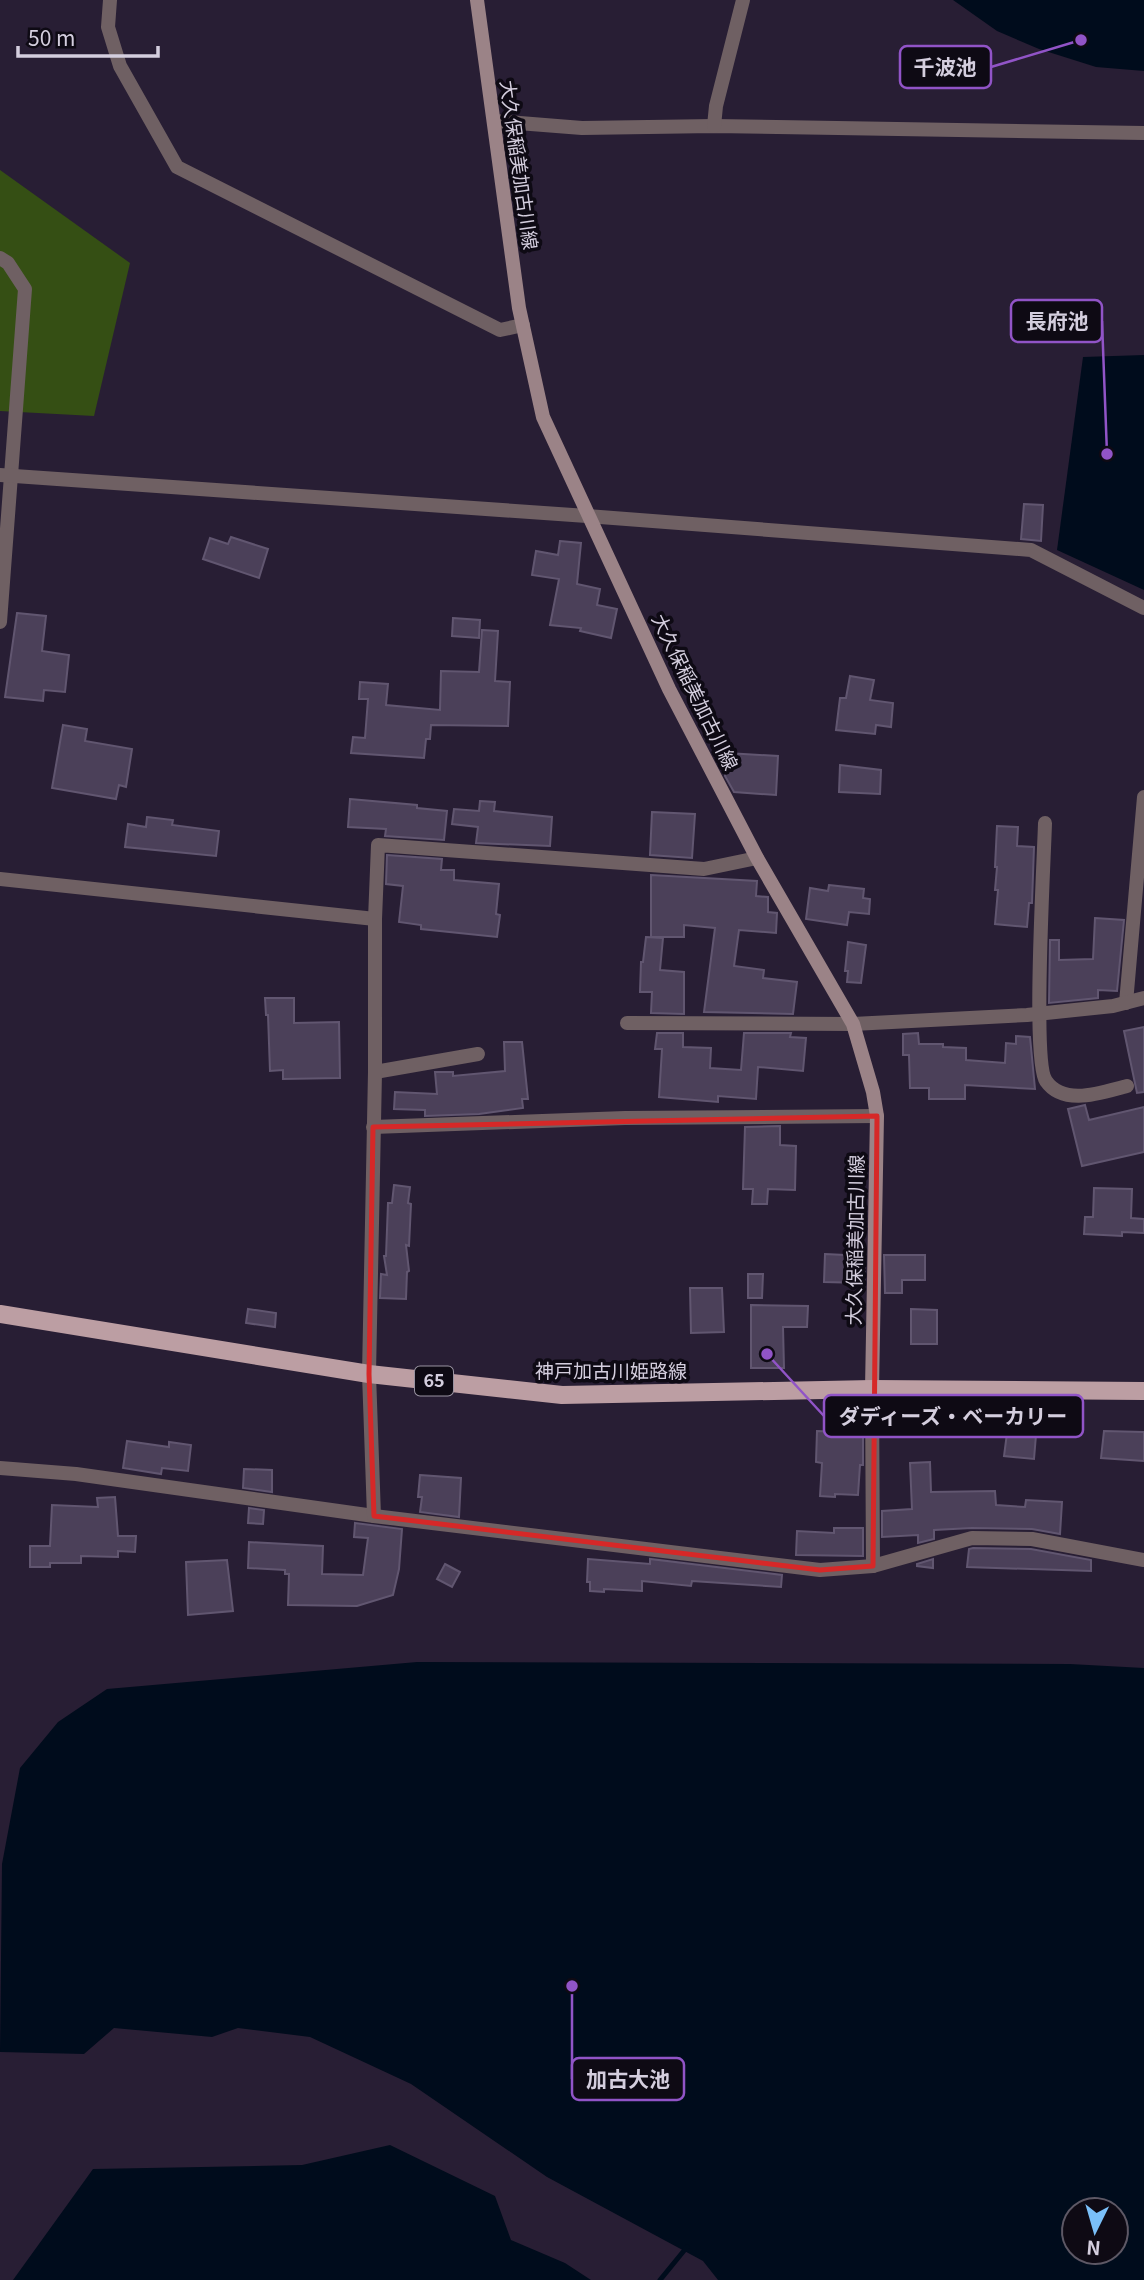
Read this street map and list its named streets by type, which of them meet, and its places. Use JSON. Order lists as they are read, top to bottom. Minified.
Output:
{"streets":{"main road":["大久保稲美加古川線","神戸加古川姫路線","65"]},"crossings":[["大久保稲美加古川線","神戸加古川姫路線"]],"places":["千波池","長府池","ダディーズ・ベーカリー","加古大池"],"scale_bar":"50 m","north":"bottom"}
